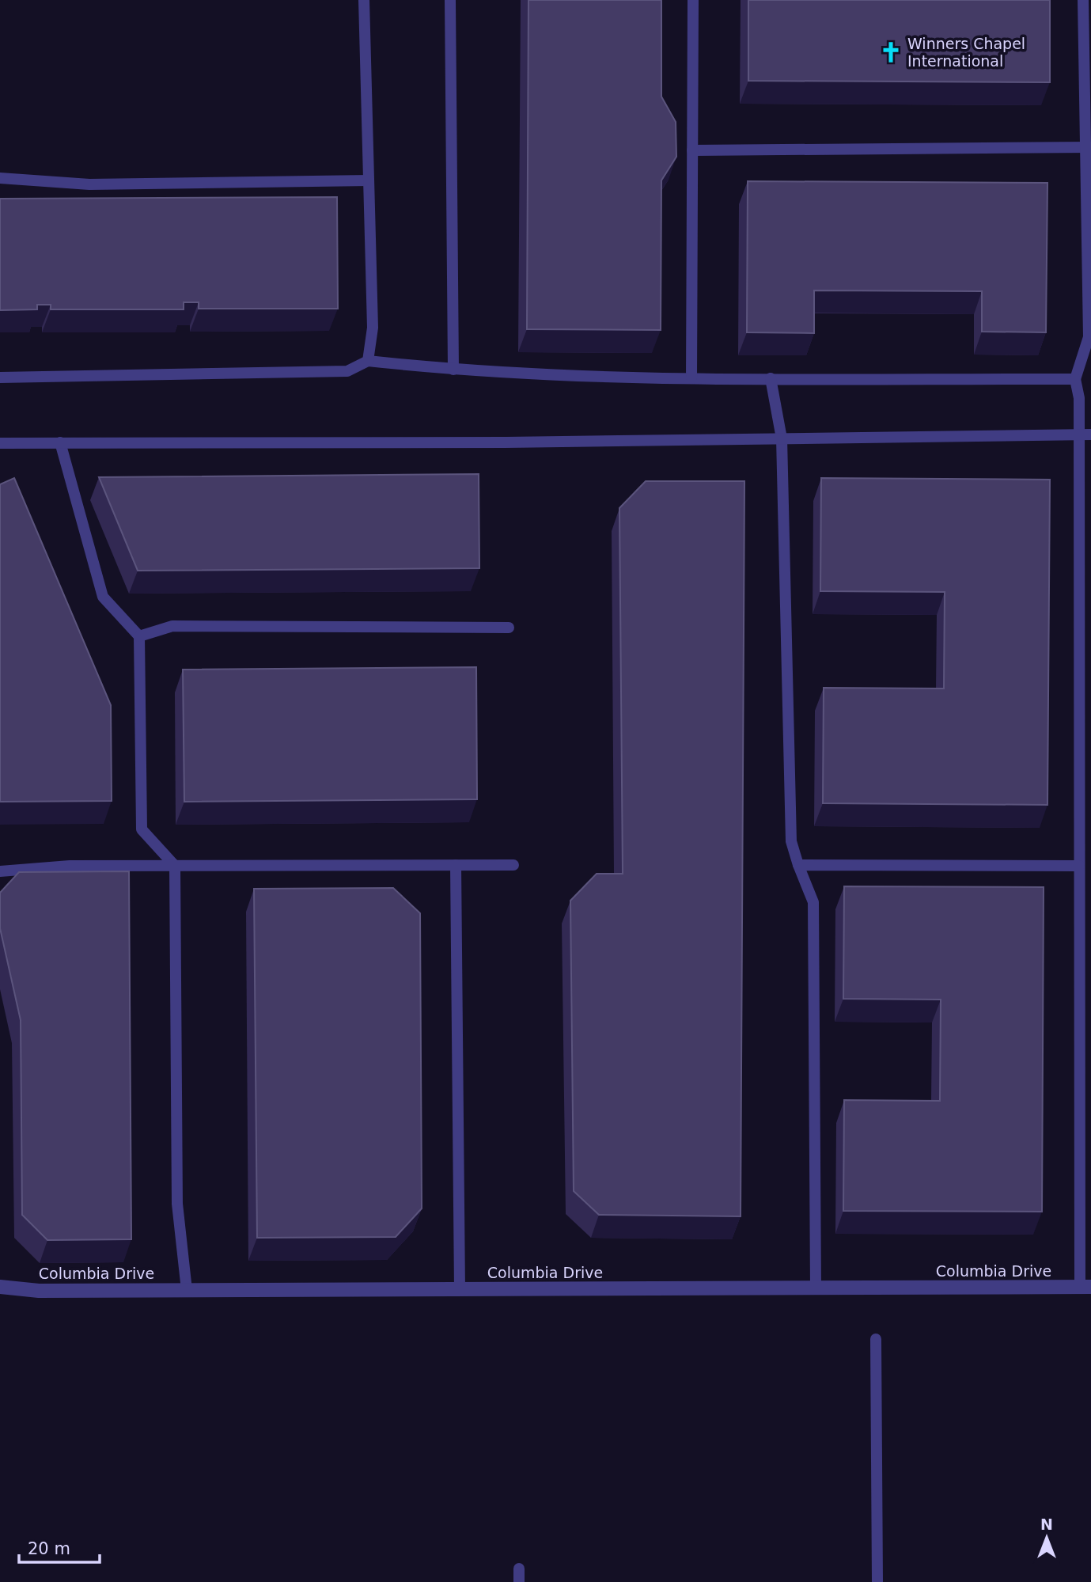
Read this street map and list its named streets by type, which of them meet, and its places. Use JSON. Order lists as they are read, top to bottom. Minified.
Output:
{"streets":{"street":["Columbia Drive"]},"places":{"church":["Winners Chapel International"]},"scale_bar":"20 m","north":"top"}
